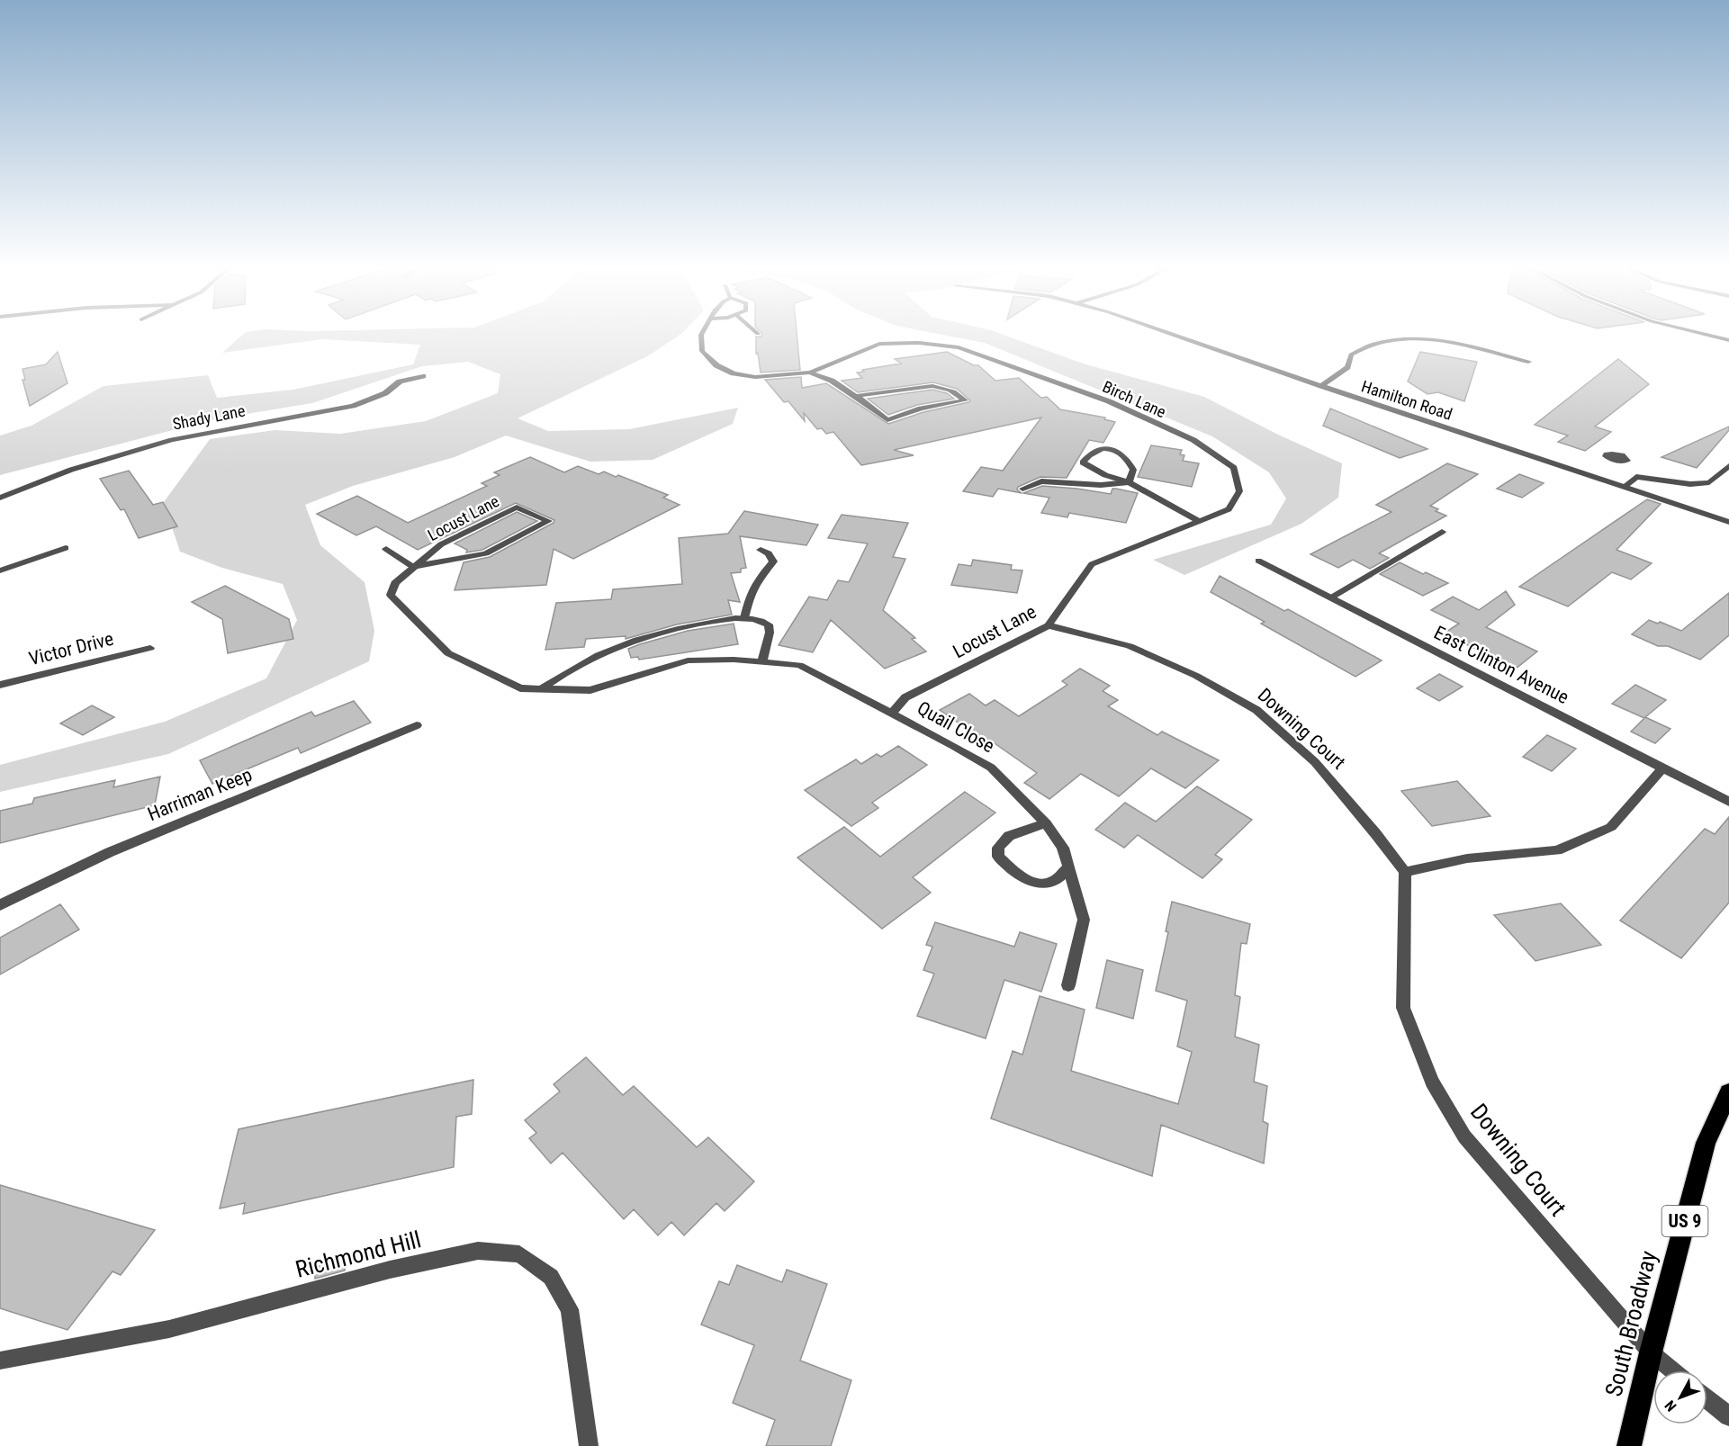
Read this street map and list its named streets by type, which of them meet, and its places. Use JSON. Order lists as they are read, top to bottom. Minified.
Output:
{"streets":{"main road":["US 9","South Broadway"],"street":["Birch Lane","Hamilton Road","Shady Lane","Locust Lane","Victor Drive","East Clinton Avenue","Quail Close","Downing Court","Harriman Keep","Richmond Hill"]},"crossings":[["Birch Lane","Locust Lane"],["Locust Lane","Quail Close"],["Locust Lane","Downing Court"],["Downing Court","South Broadway"]],"north":"bottom left"}
